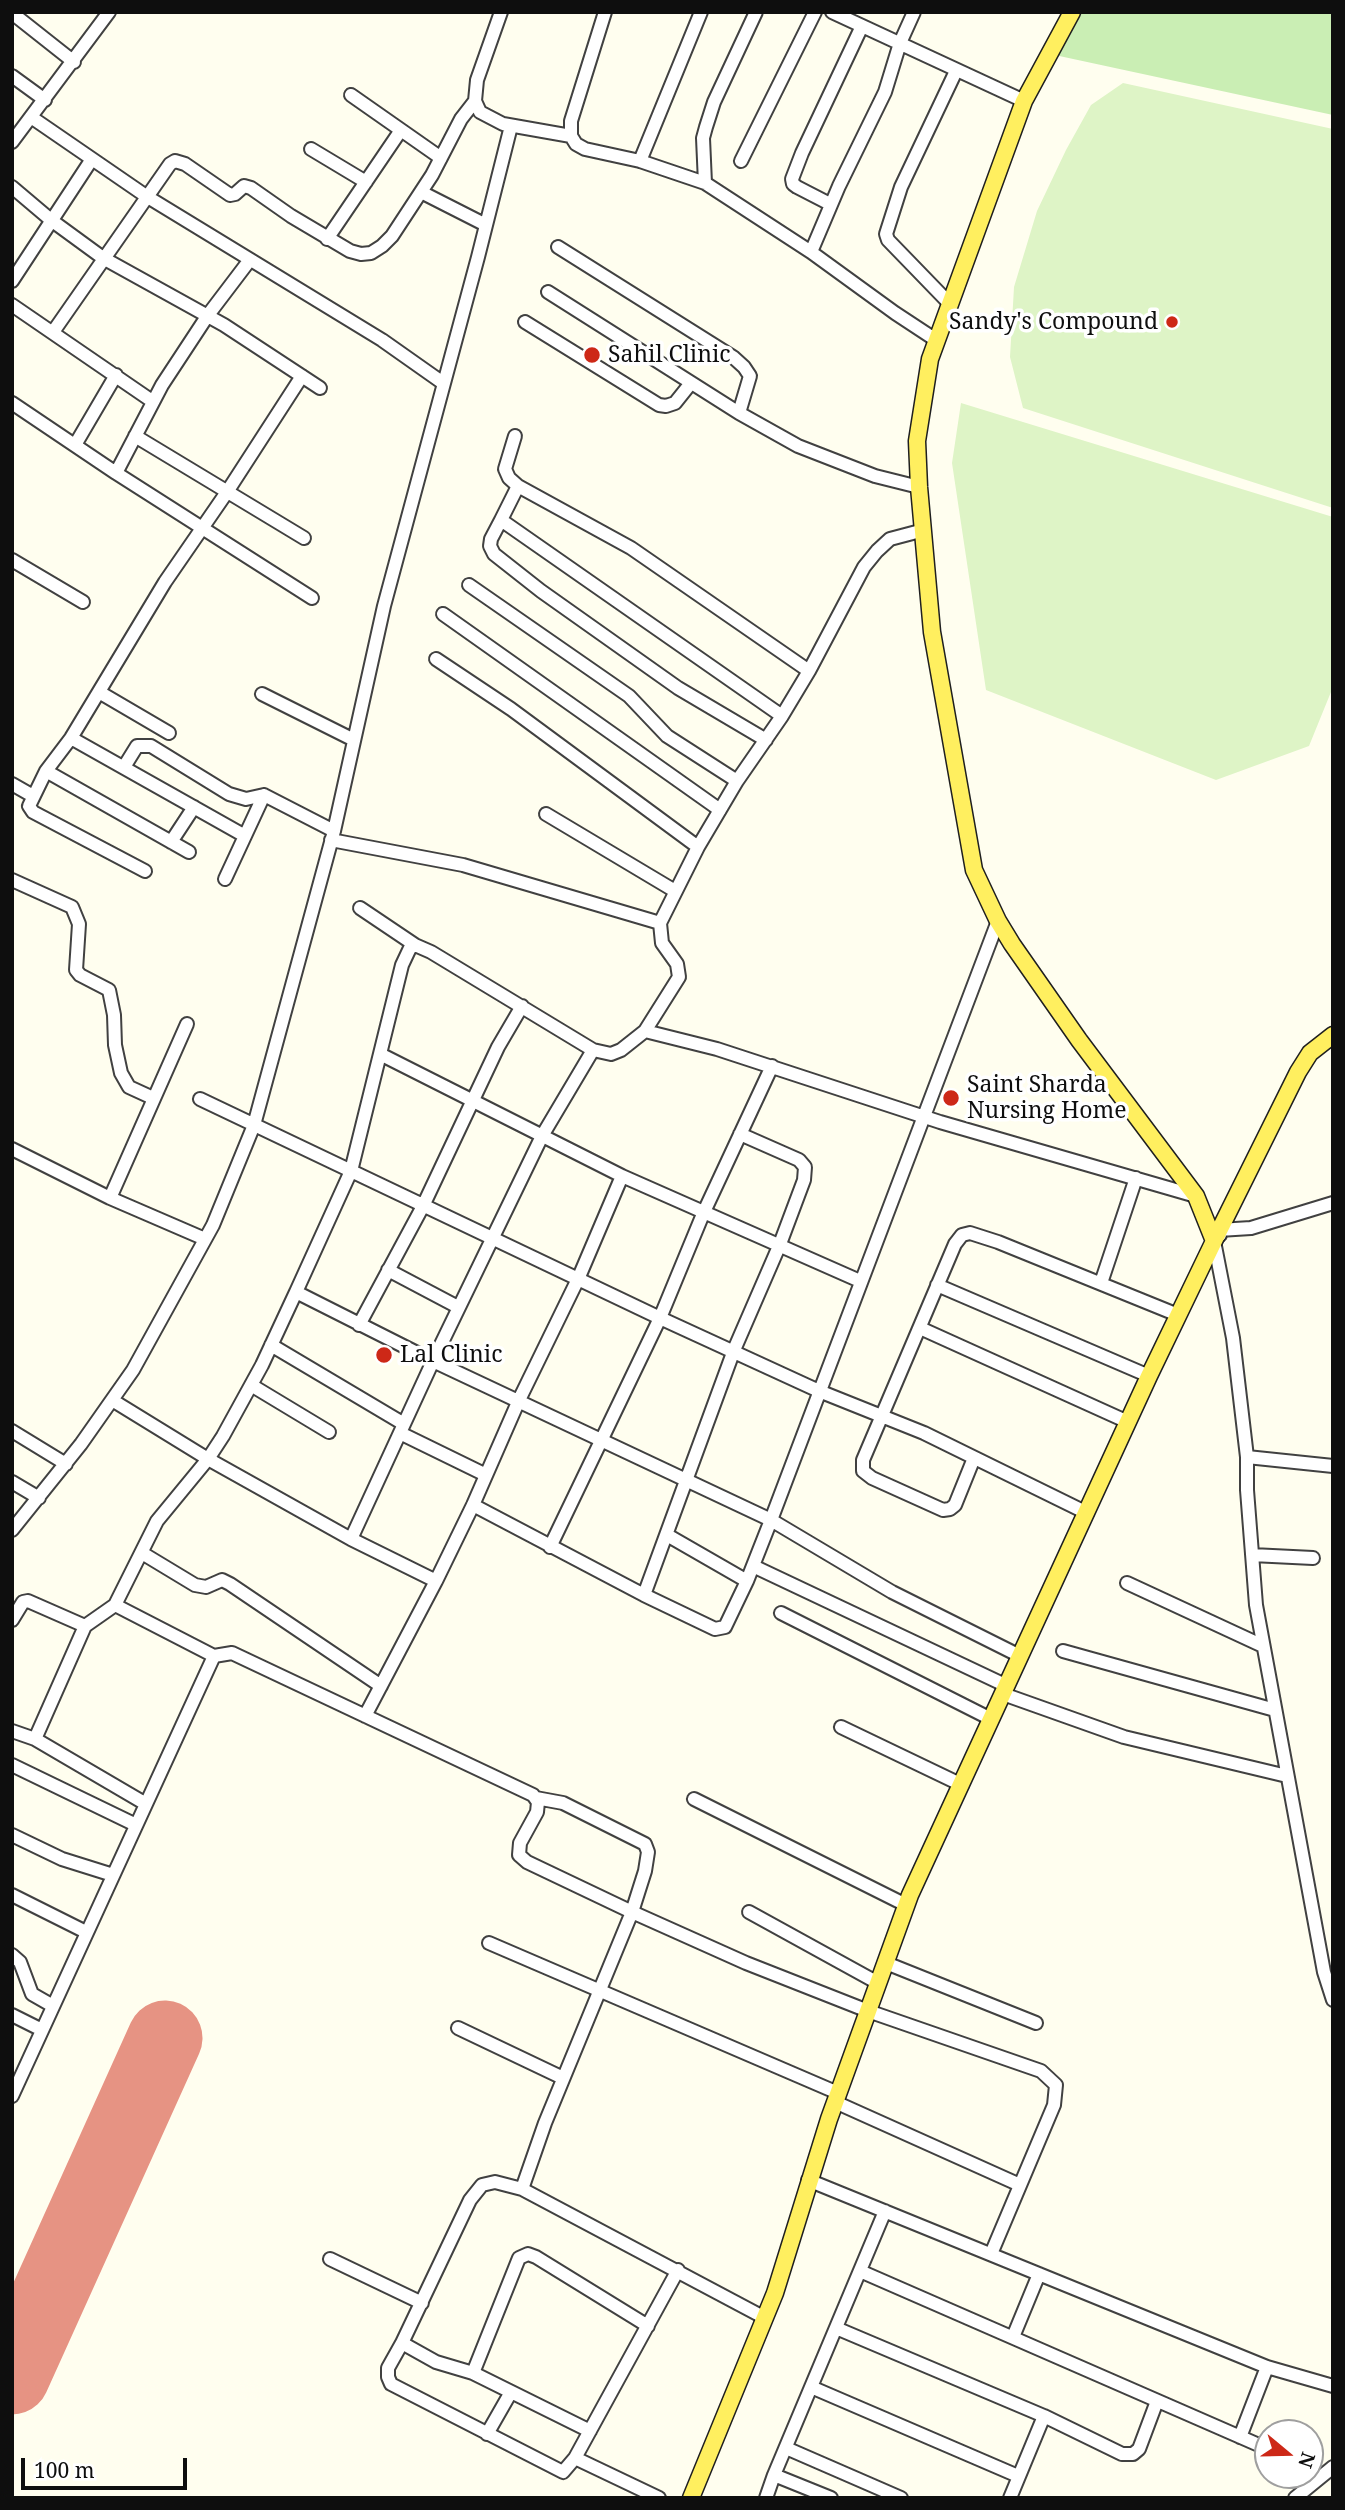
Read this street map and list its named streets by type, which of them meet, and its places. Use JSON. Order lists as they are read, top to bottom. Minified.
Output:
{"places":["Sandy's Compound","Sahil Clinic","Saint Sharda Nursing Home","Lal Clinic"],"scale_bar":"100 m","north":"right"}
